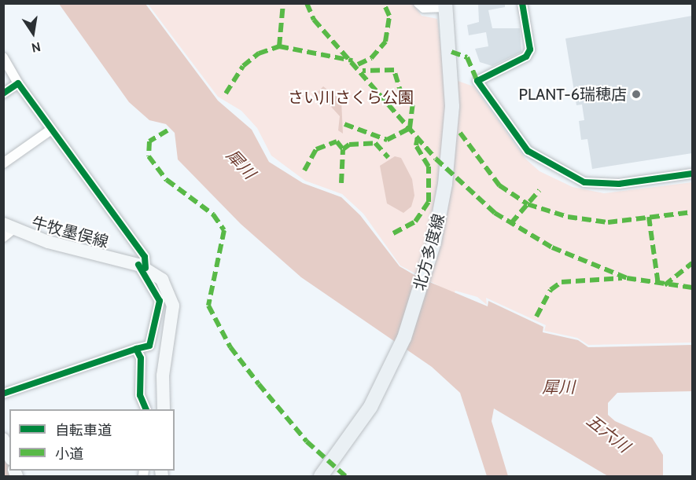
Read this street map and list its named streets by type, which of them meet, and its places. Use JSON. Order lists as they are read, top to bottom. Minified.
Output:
{"streets":{"main road":["牛牧墨俣線","北方多度線"]},"water":["犀川","五六川"],"parks":["さい川さくら公園"],"places":["PLANT-6瑞穂店"],"legend":["自転車道","小道"],"north":"bottom"}
